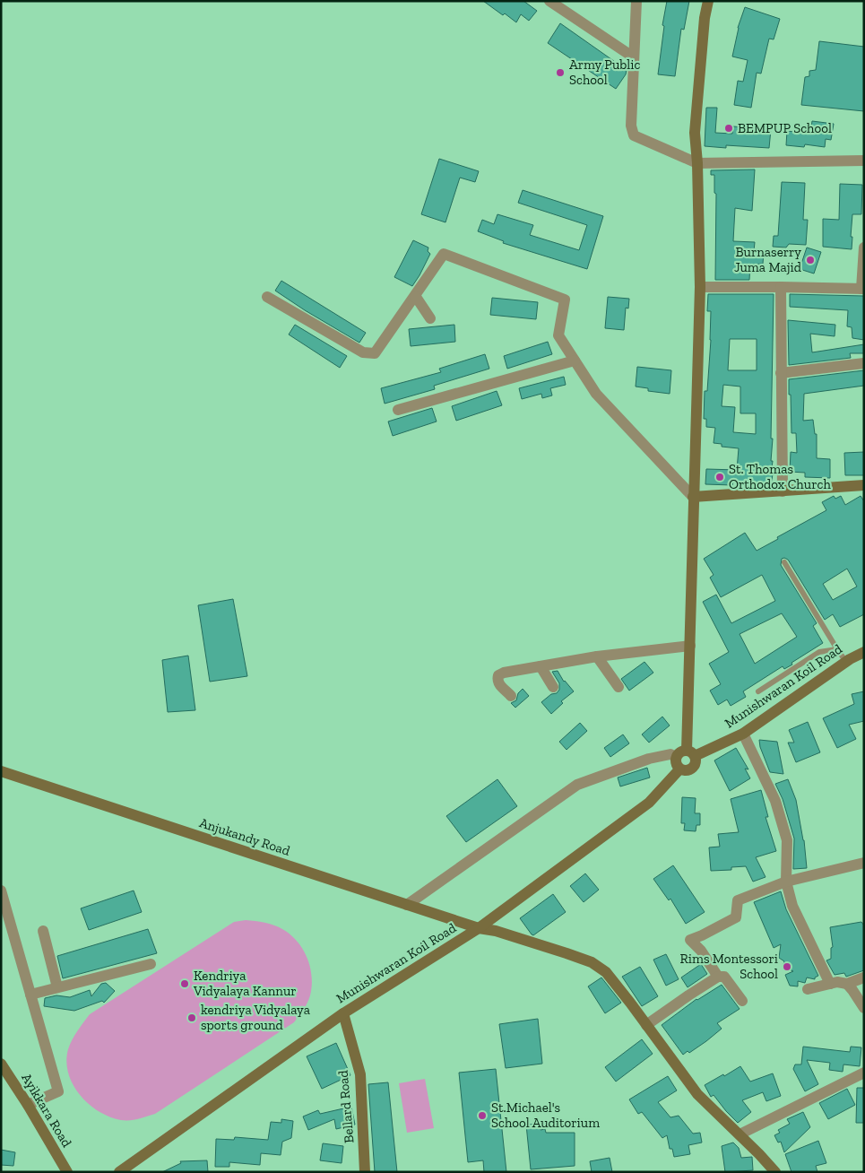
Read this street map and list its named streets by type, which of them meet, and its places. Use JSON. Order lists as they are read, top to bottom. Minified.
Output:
{"streets":{"street":["Munishwaran Koil Road","Anjukandy Road","Bellard Road","Ayikkara Road"]},"crossings":[["Munishwaran Koil Road","Anjukandy Road"],["Munishwaran Koil Road","Bellard Road"]],"places":["Army Public School","BEMPUP School","Burnaserry Juma Majid","St. Thomas Orthodox Church","Rims Montessori School","Kendriya Vidyalaya Kannur","kendriya Vidyalaya sports ground","St.Michael's School Auditorium"]}
